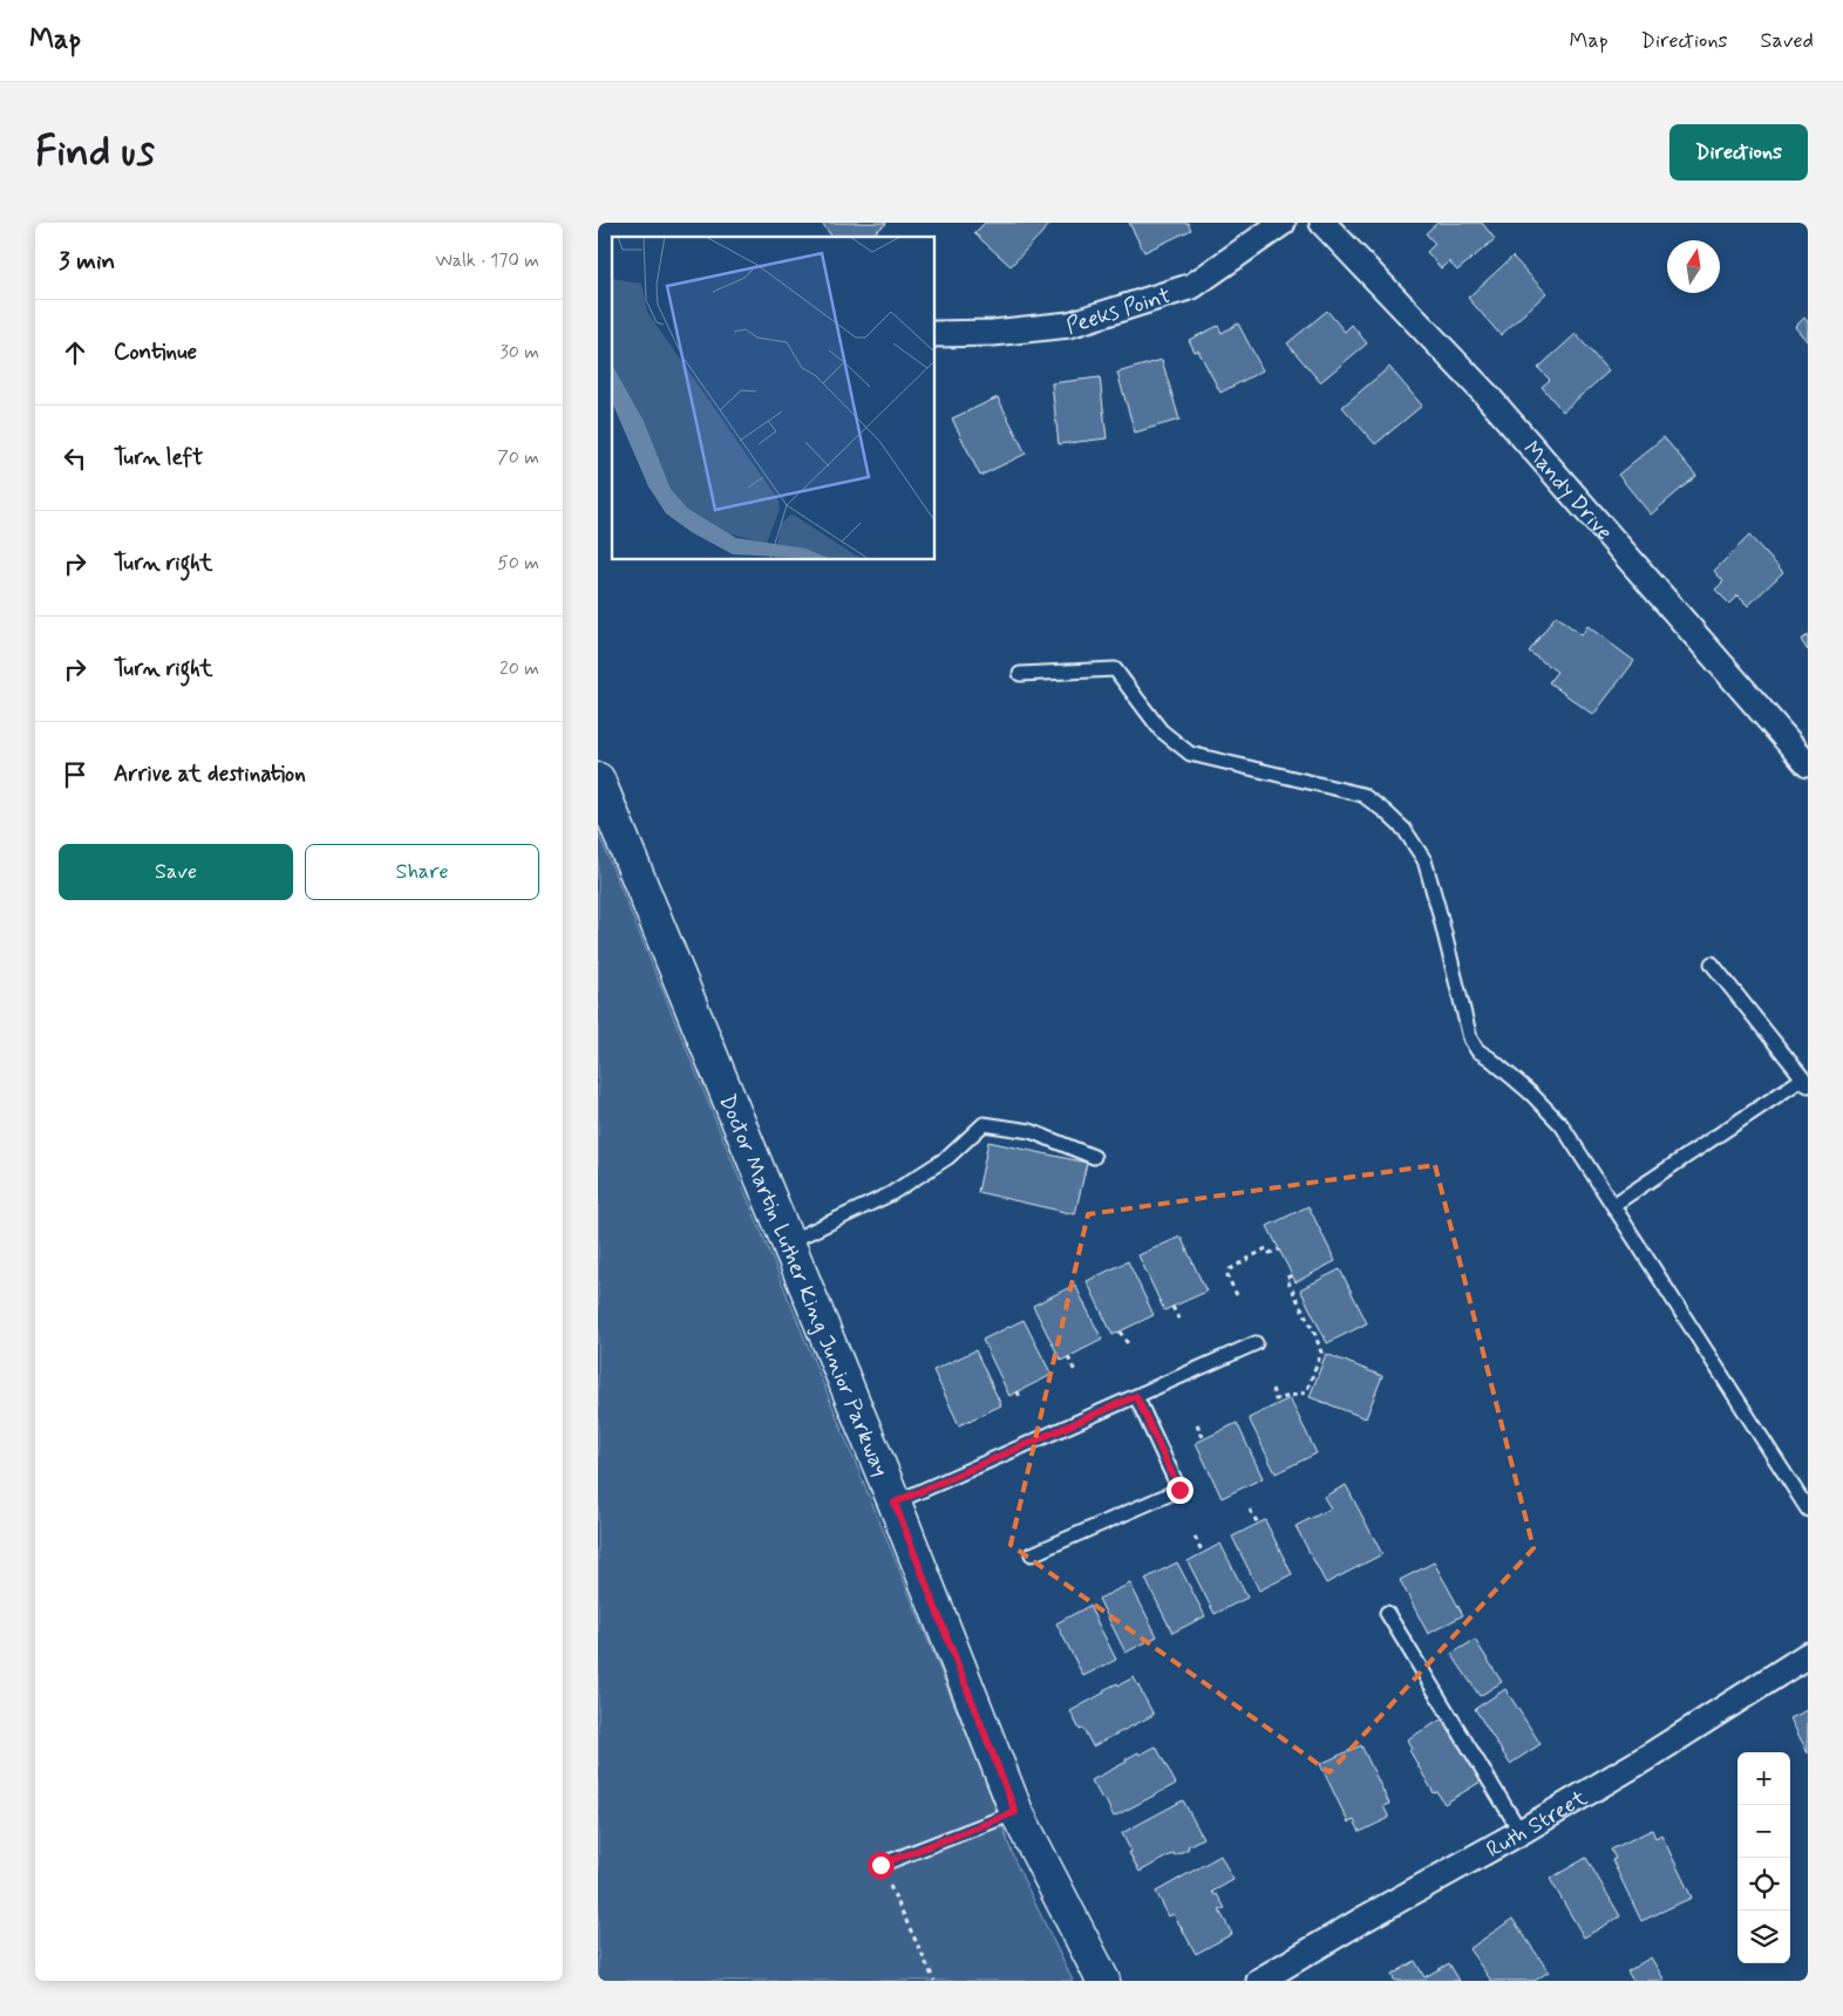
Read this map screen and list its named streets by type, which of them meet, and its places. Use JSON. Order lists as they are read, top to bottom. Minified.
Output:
{"streets":{"main road":["Doctor Martin Luther King Junior Parkway"],"street":["Peeks Point","Mandy Drive","Ruth Street"]},"north":"top","page":{"header":"Map","nav":["Map","Directions","Saved"],"buttons":["Directions",["Save","Share"]],"title":"Find us","heading":["3 min","Walk · 170 m"],"list":[["Continue","30 m"],["Turn left","70 m"],["Turn right","50 m"],["Turn right","20 m"],"Arrive at destination"],"map_buttons":["+","−"]}}
